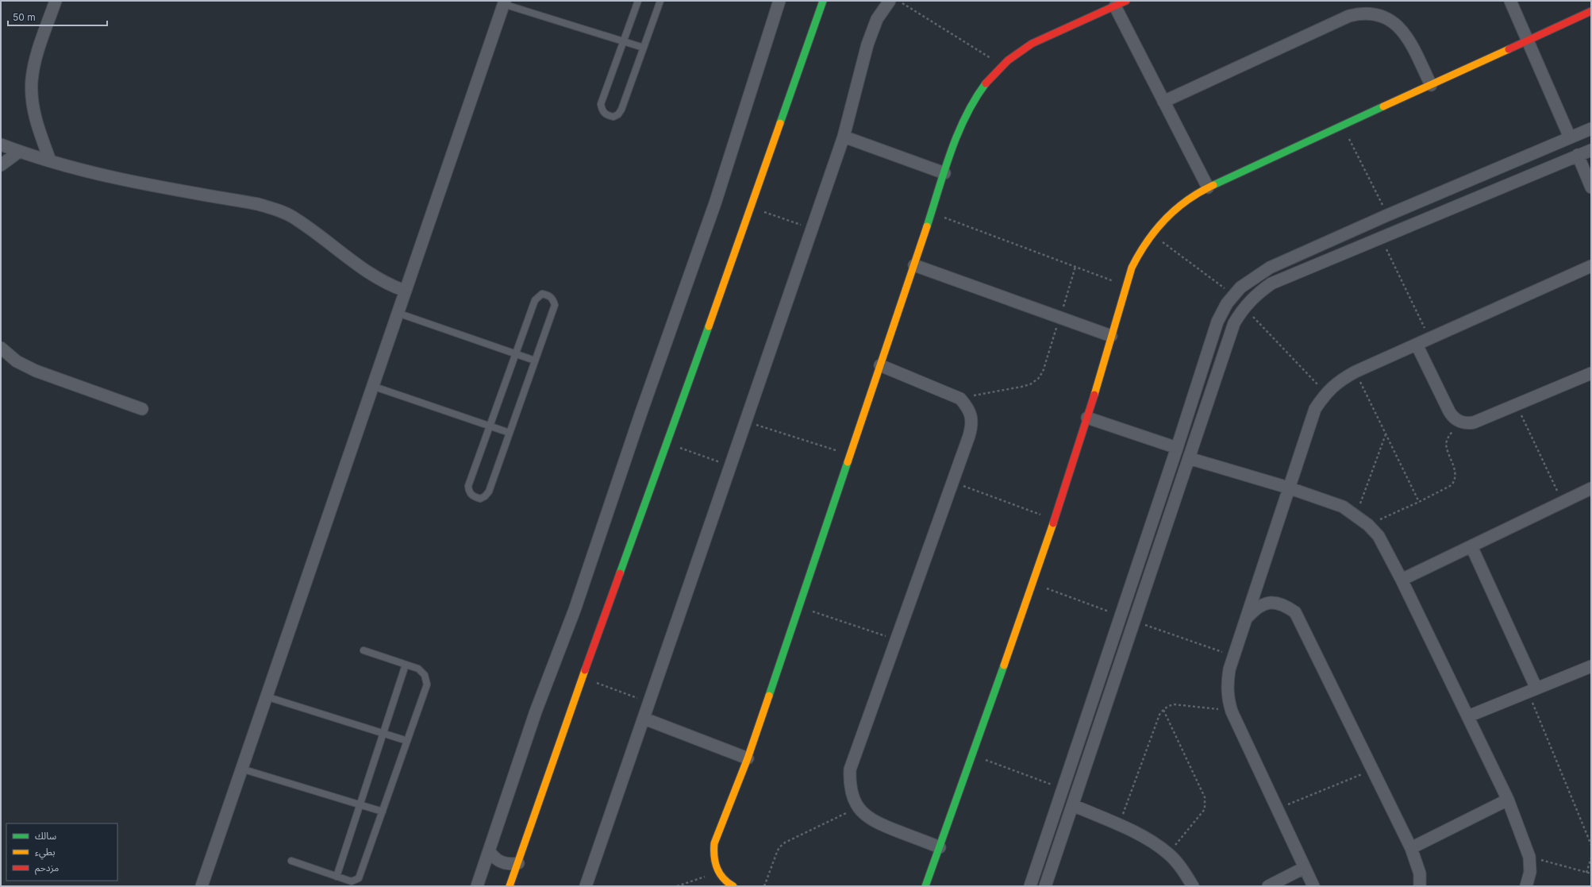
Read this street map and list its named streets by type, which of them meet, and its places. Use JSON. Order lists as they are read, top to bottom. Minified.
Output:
{"legend":["سالك","بطيء","مزدحم"],"scale_bar":"50 m"}
